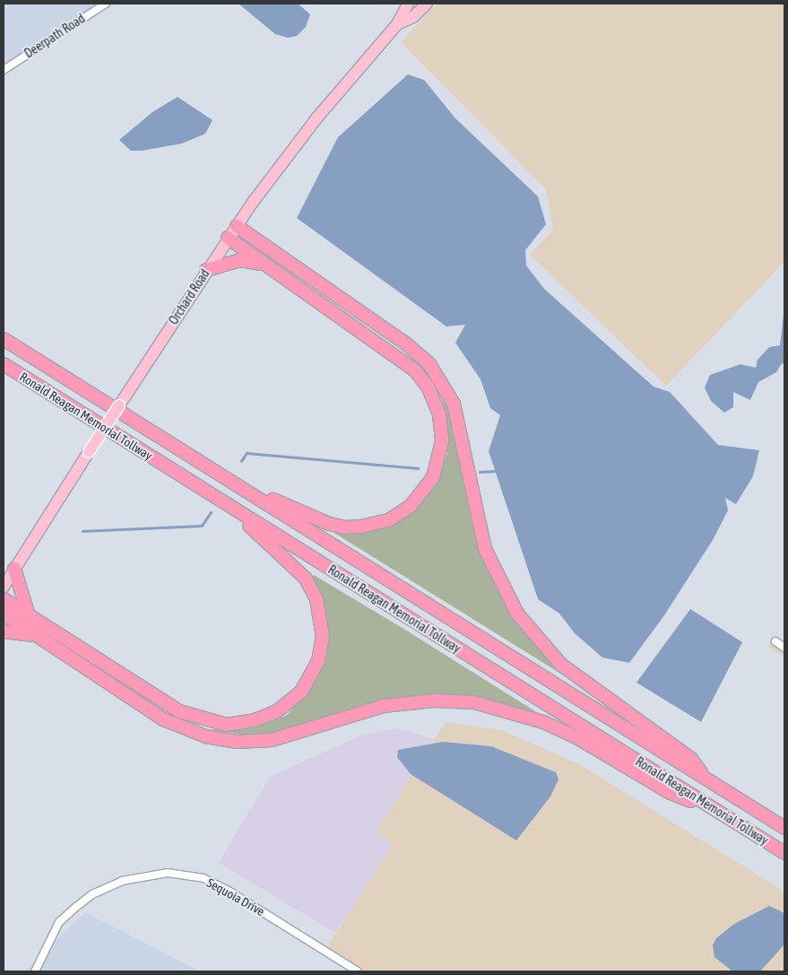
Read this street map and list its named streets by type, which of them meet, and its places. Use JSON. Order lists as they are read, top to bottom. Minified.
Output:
{"streets":{"highway":["Ronald Reagan Memorial Tollway"],"main road":["Orchard Road"],"street":["Deerpath Road","Sequoia Drive"]}}
